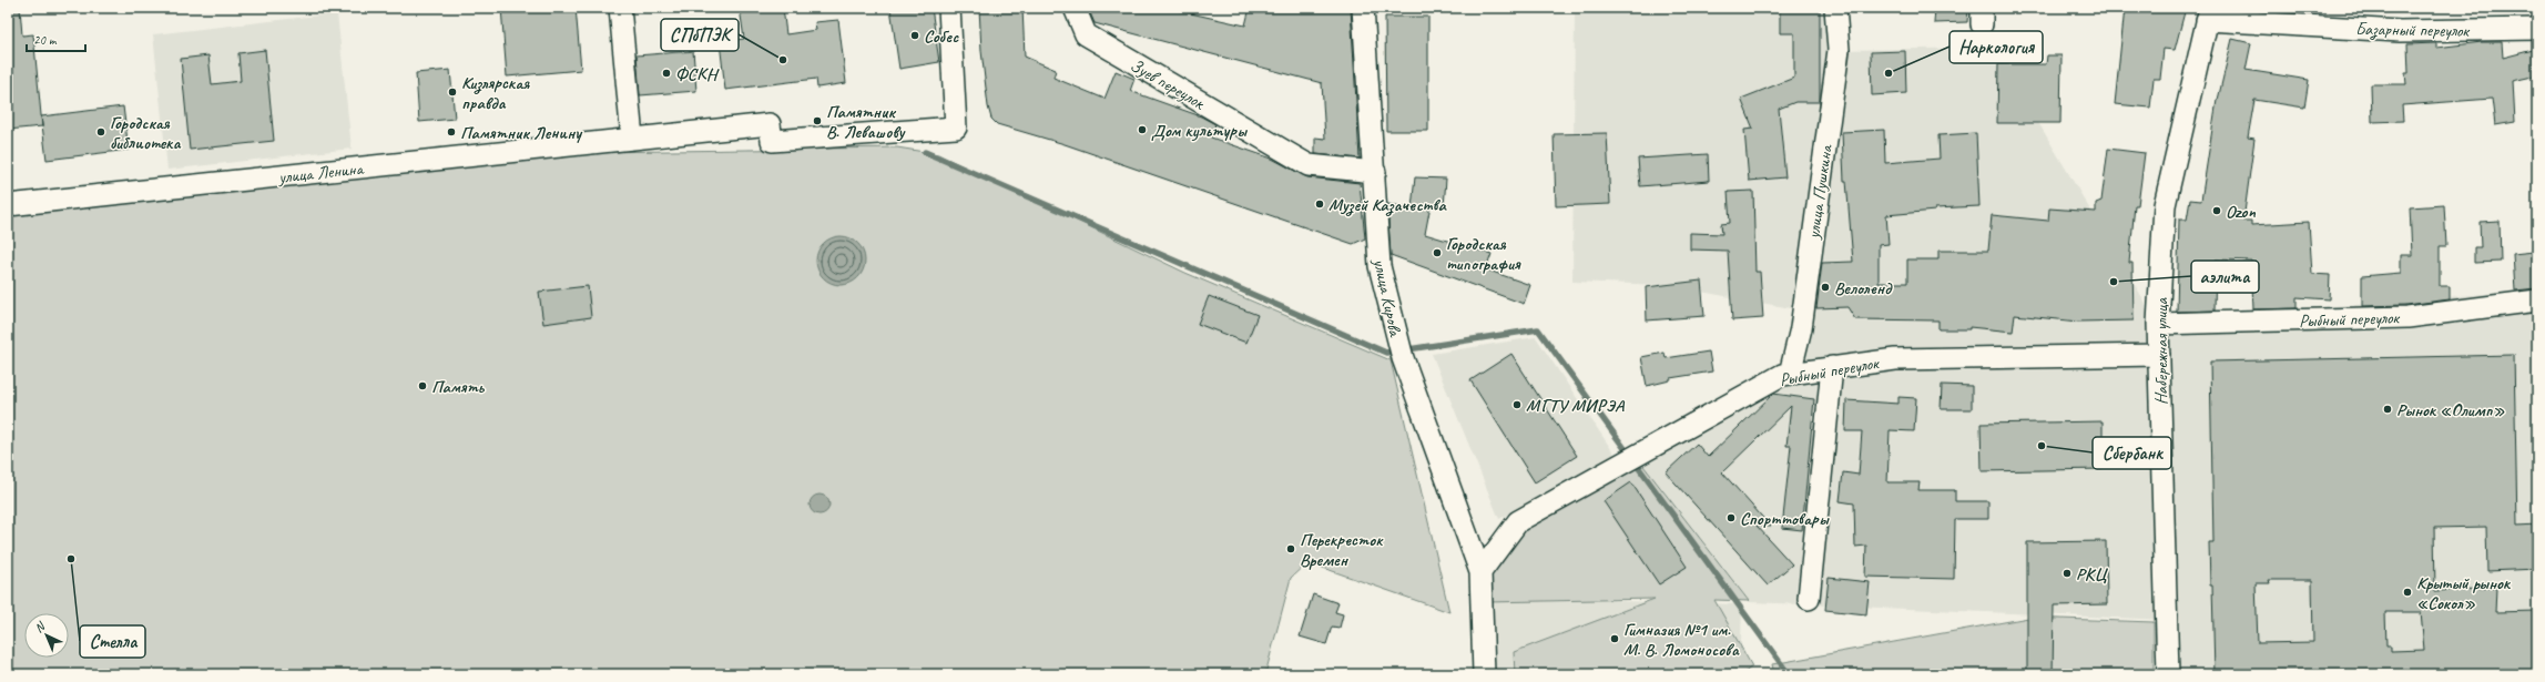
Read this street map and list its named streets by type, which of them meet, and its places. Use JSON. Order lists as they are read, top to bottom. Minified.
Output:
{"streets":{"street":["Базарный переулок","Зуев переулок","улица Ленина","улица Пушкина","улица Кирова","Рыбный переулок","Набережная улица"]},"crossings":[["Базарный переулок","Набережная улица"],["Зуев переулок","улица Кирова"],["улица Пушкина","Рыбный переулок"],["улица Кирова","Рыбный переулок"],["Рыбный переулок","Набережная улица"]],"places":["Собес","СПбПЭК","ФСКН","Наркология","Кизлярская правда","Памятник В. Левашову","Дом культуры","Городская библиотека","Памятник Ленину","Музей Казачества","Ozon","Городская типография","аэлита","Велоленд","Память","МГТУ МИРЭА","Рынок «Олимп»","Сбербанк","Спорттовары","Перекресток Времен","Стелла","РКЦ","Крытый рынок «Сокол»","Гимназия №1 им. М. В. Ломоносова"],"scale_bar":"20 m","north":"top left"}
